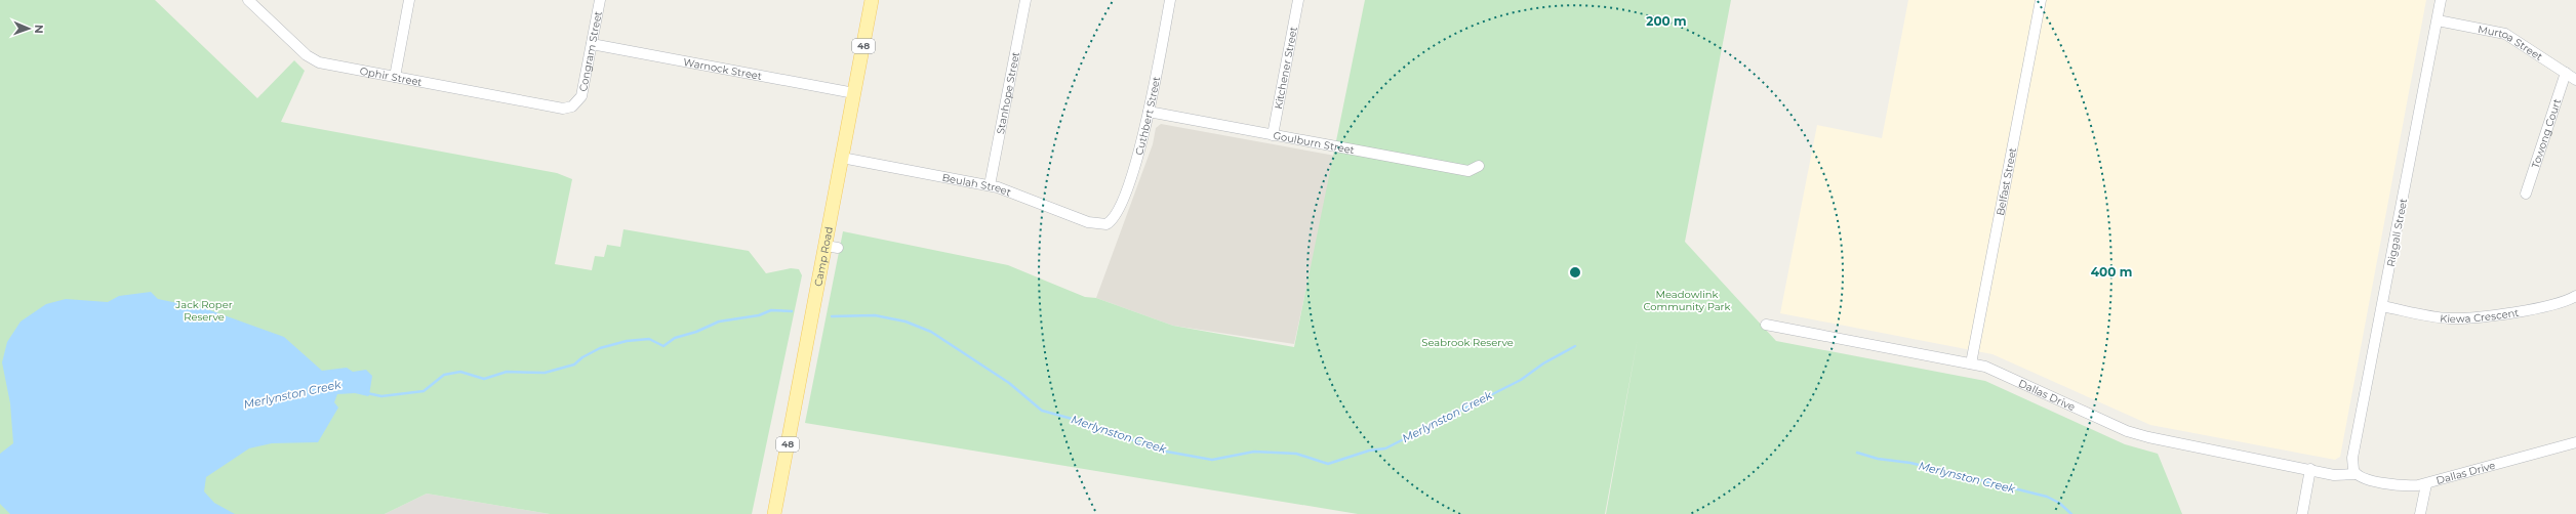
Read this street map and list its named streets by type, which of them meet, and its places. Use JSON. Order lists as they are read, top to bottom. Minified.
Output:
{"streets":{"main road":["48","Camp Road"],"street":["Murtoa Street","Congram Street","Kitchener Street","Warnock Street","Ophir Street","Stanhope Street","Cuthbert Street","Towong Court","Goulburn Street","Belfast Street","Beulah Street","Riggall Street","Kiewa Crescent","Dallas Drive"]},"crossings":[["Murtoa Street","Towong Court"],["Murtoa Street","Riggall Street"],["Congram Street","Warnock Street"],["Congram Street","Ophir Street"],["Kitchener Street","Goulburn Street"],["Warnock Street","Camp Road"],["Stanhope Street","Beulah Street"],["Cuthbert Street","Goulburn Street"],["Cuthbert Street","Beulah Street"],["Belfast Street","Dallas Drive"],["Beulah Street","Camp Road"],["Riggall Street","Kiewa Crescent"],["Riggall Street","Dallas Drive"]],"water":["Merlynston Creek"],"parks":["Meadowlink Community Park","Jack Roper Reserve","Seabrook Reserve"],"north":"right","rings":["200 m","400 m"]}
